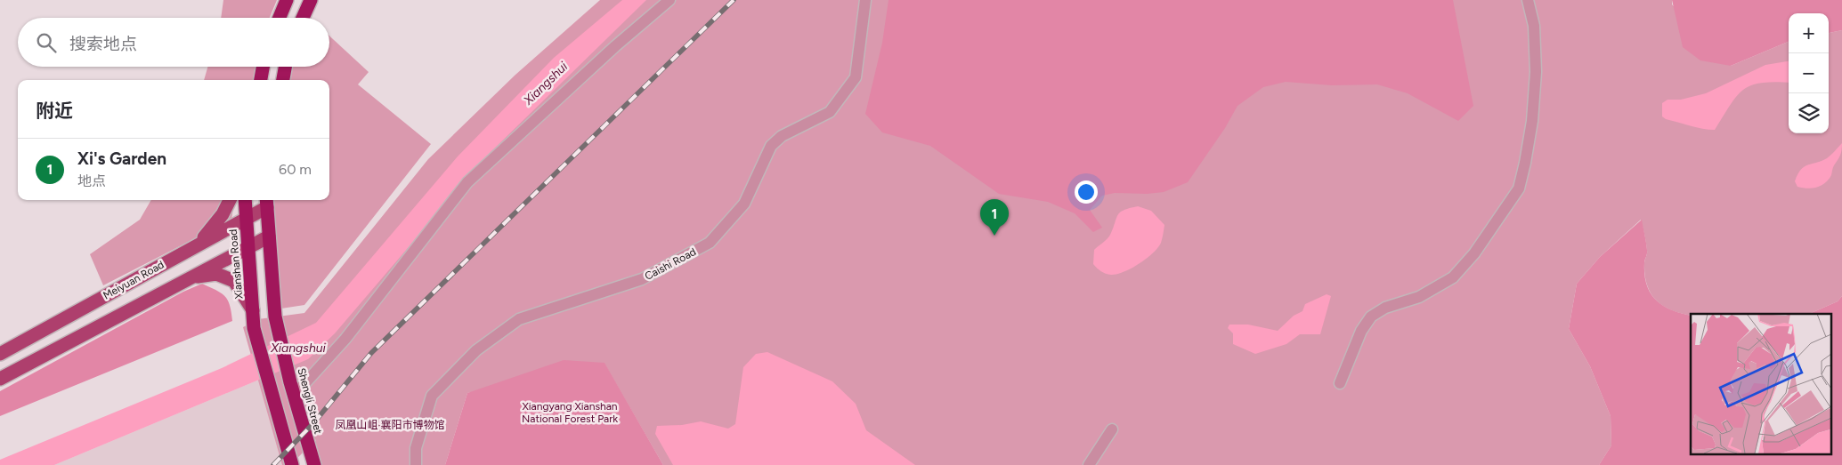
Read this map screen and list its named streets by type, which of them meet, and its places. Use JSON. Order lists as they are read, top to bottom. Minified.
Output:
{"streets":{"highway":["Xianshan Road","Shengli Street"],"main road":["Meiyuan Road"],"street":["Caishi Road"]},"crossings":[["Xianshan Road","Meiyuan Road"]],"water":["Xiangshui"],"parks":["Xiangyang Xianshan National Forest Park","凤凰山岨·襄阳市博物馆"],"page":{"map_buttons":["+","−"],"search":"搜索地点","heading":"附近","list":[{"mark":"1","name":"Xi's Garden","note":"地点","value":"60 m"}],"pins":"1"}}
